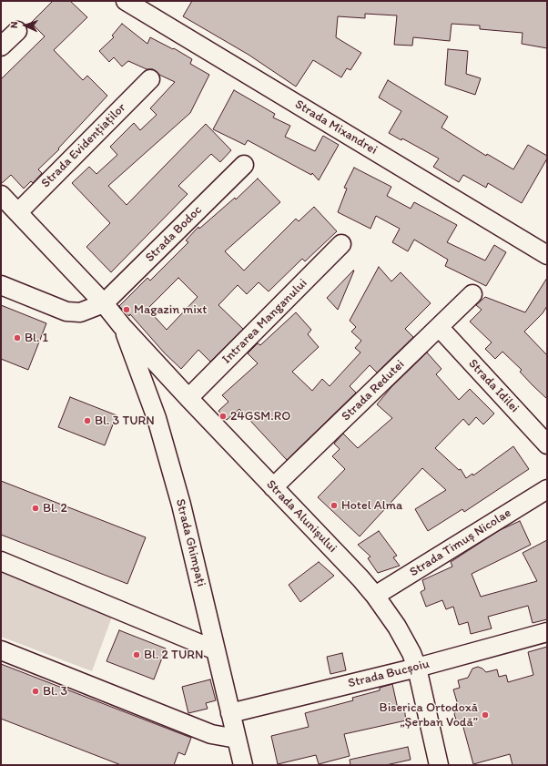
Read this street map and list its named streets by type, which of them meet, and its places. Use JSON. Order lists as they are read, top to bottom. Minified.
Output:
{"streets":{"street":["Strada Mixandrei","Strada Evidențiaților","Strada Bodoc","Intrarea Manganului","Strada Idilei","Strada Redutei","Strada Alunișului","Strada Ghimpați","Strada Timuș Nicolae","Strada Bucșoiu"]},"crossings":[["Strada Evidențiaților","Strada Alunișului"],["Strada Bodoc","Strada Alunișului"],["Intrarea Manganului","Strada Alunișului"],["Strada Idilei","Strada Redutei"],["Strada Redutei","Strada Alunișului"],["Strada Alunișului","Strada Ghimpați"],["Strada Alunișului","Strada Timuș Nicolae"],["Strada Alunișului","Strada Bucșoiu"],["Strada Ghimpați","Strada Bucșoiu"]],"places":["Magazin mixt","Bl. 1","24GSM.RO","Bl. 3 TURN","Hotel Alma","Bl. 2","Bl. 2 TURN","Bl. 3","Biserica Ortodoxă „Șerban Vodă”"],"north":"left"}
